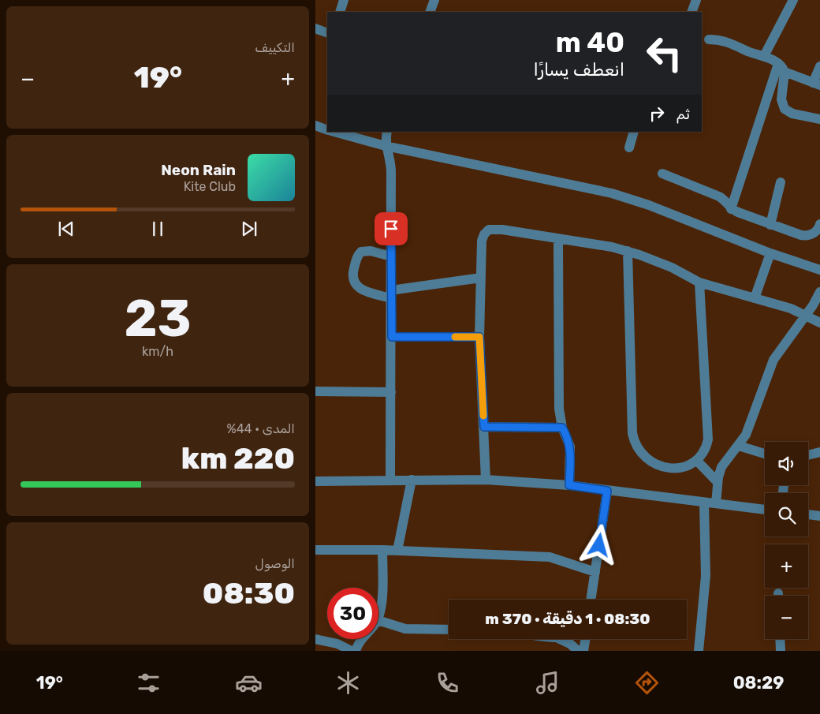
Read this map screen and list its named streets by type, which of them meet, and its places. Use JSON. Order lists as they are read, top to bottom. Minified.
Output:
{"page":{"tile":["التكييف",["23","km/h"],["المدى · 44%","220 km"],["الوصول","08:30"]],"turn":["40 m","انعطف يسارًا"],"heat":["−","19°","+"],"then":"ثم","song":["Neon Rain","Kite Club"],"map_buttons":["+","−"],"limit":"30","trip":"08:30 · 1 دقيقة · 370 m","tabs":["08:29","19°"]}}
